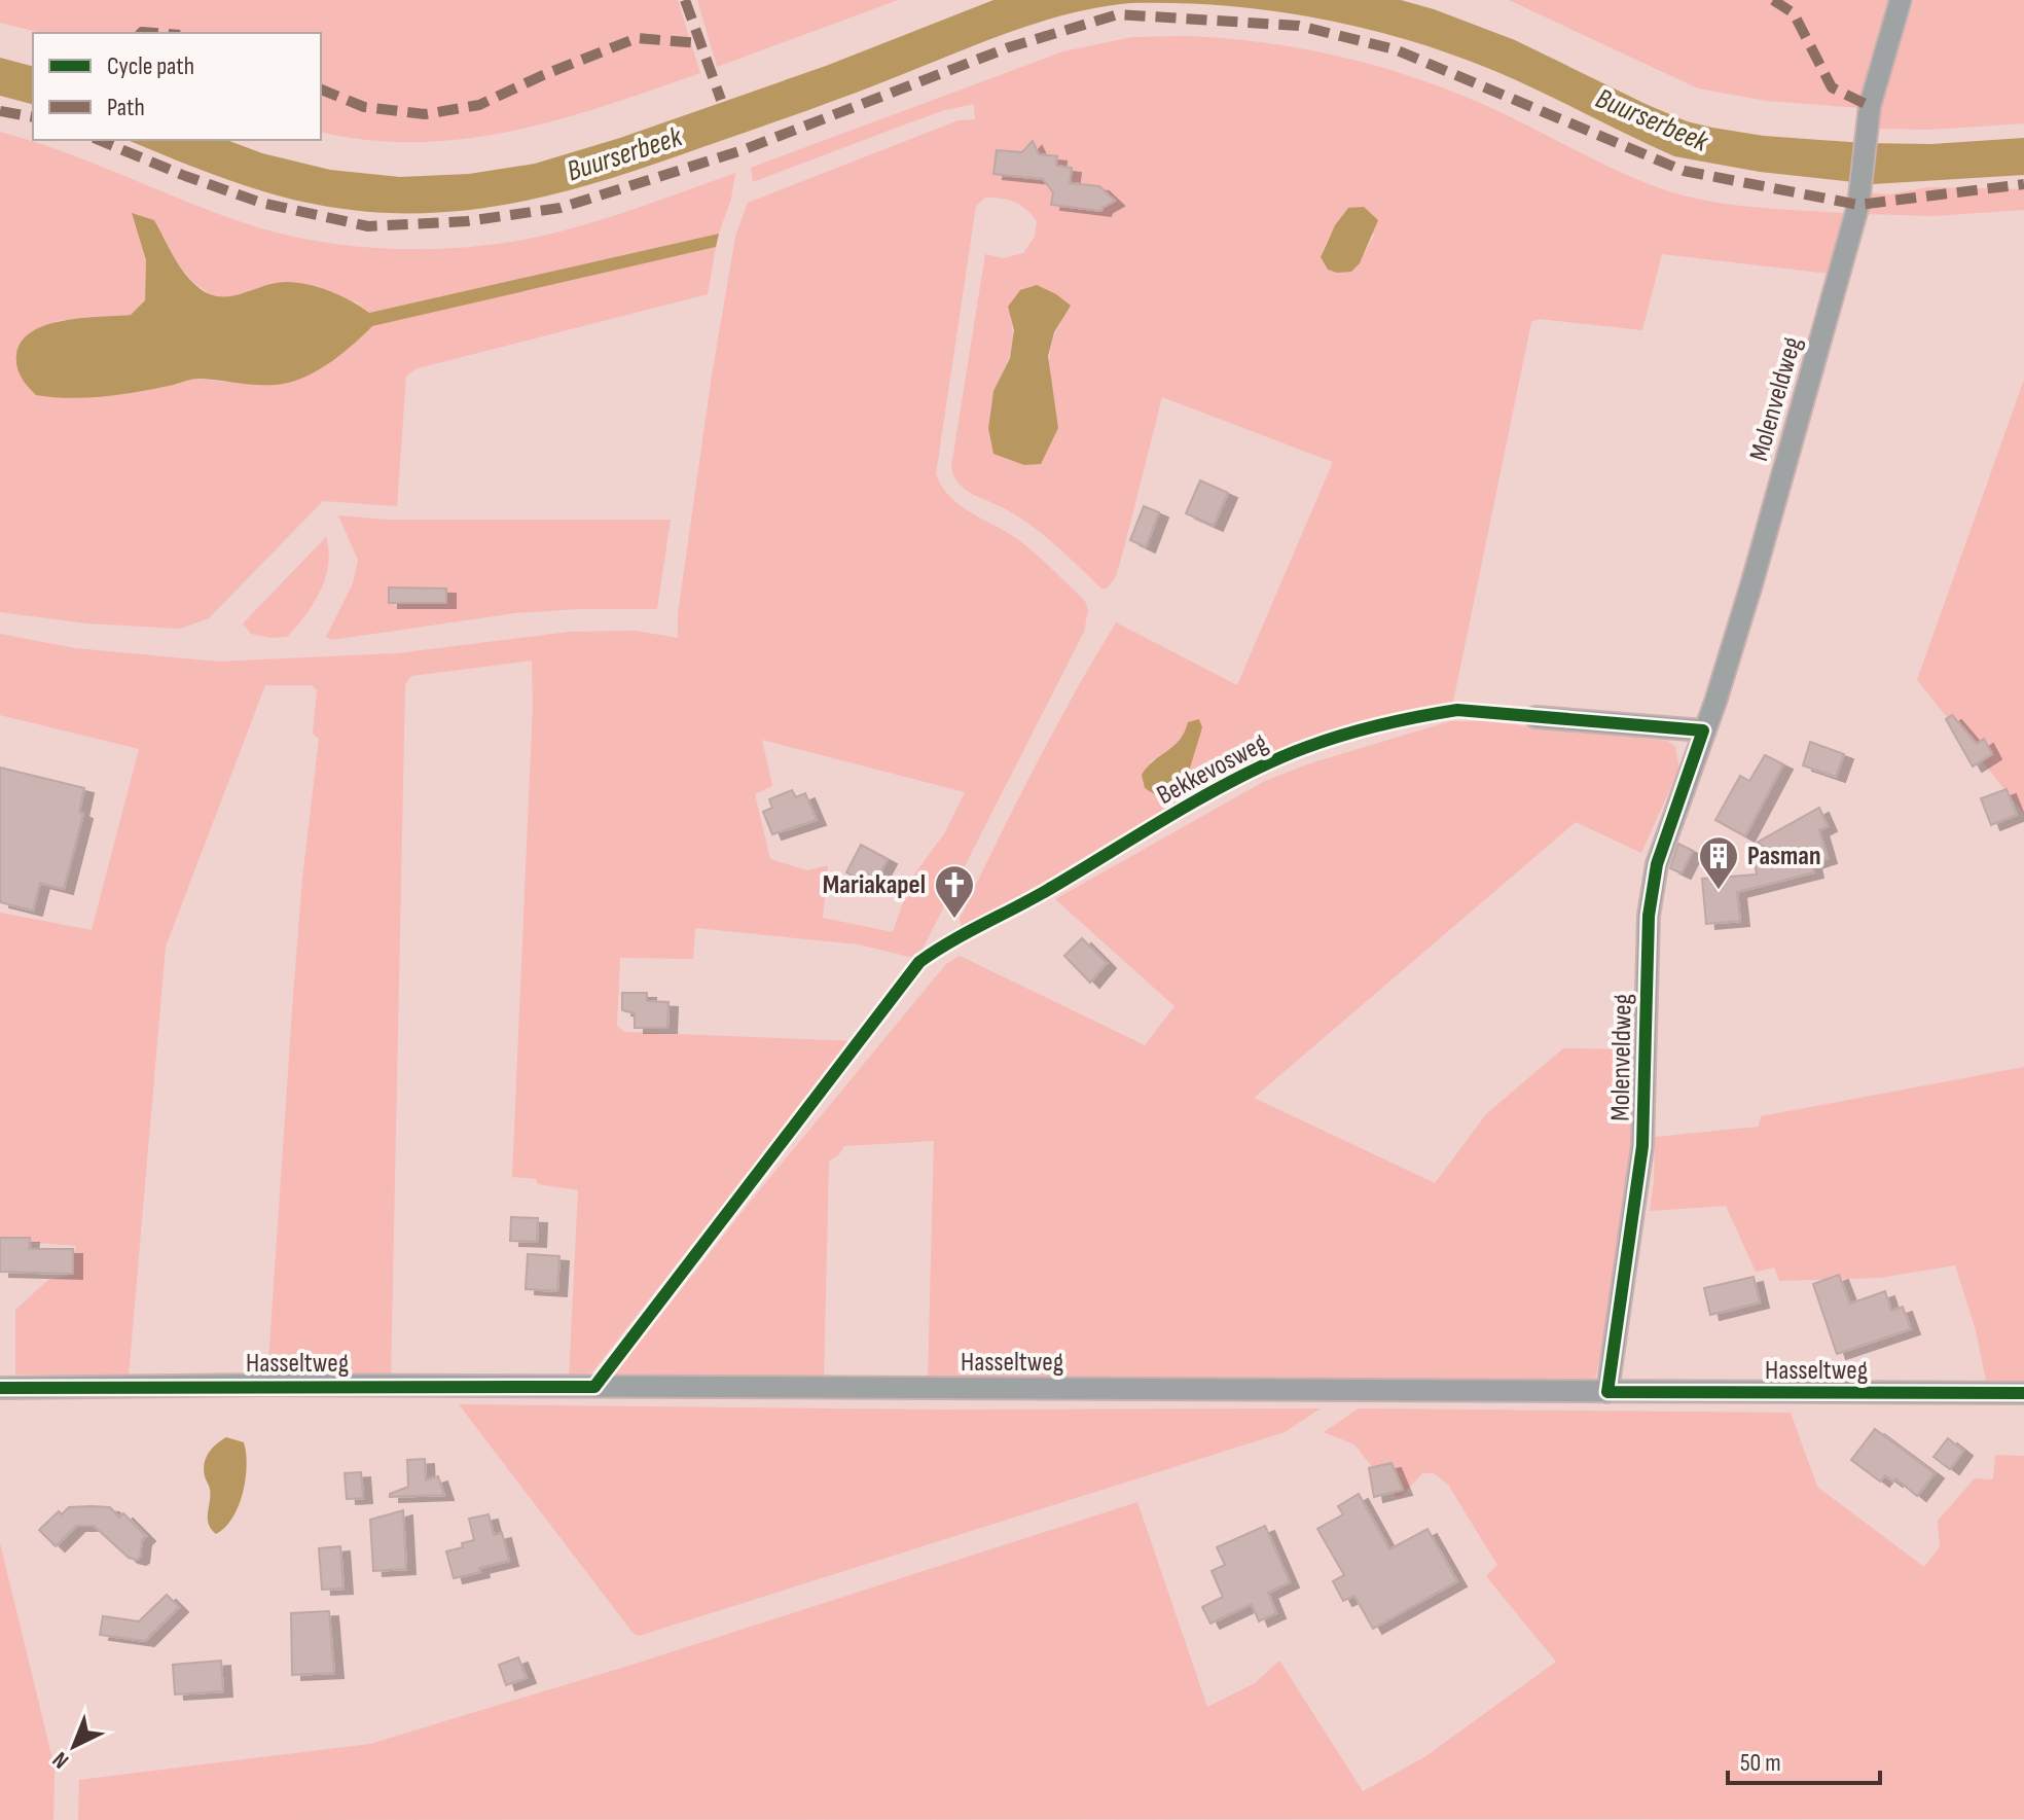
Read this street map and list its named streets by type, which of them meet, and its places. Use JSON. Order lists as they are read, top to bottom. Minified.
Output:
{"streets":{"street":["Molenveldweg","Hasseltweg"],"cycle path":["Bekkevosweg"]},"crossings":[["Molenveldweg","Hasseltweg"]],"water":["Buurserbeek"],"places":{"building":["Pasman"],"church":["Mariakapel"]},"legend":["Cycle path","Path"],"scale_bar":"50 m","north":"bottom left"}
